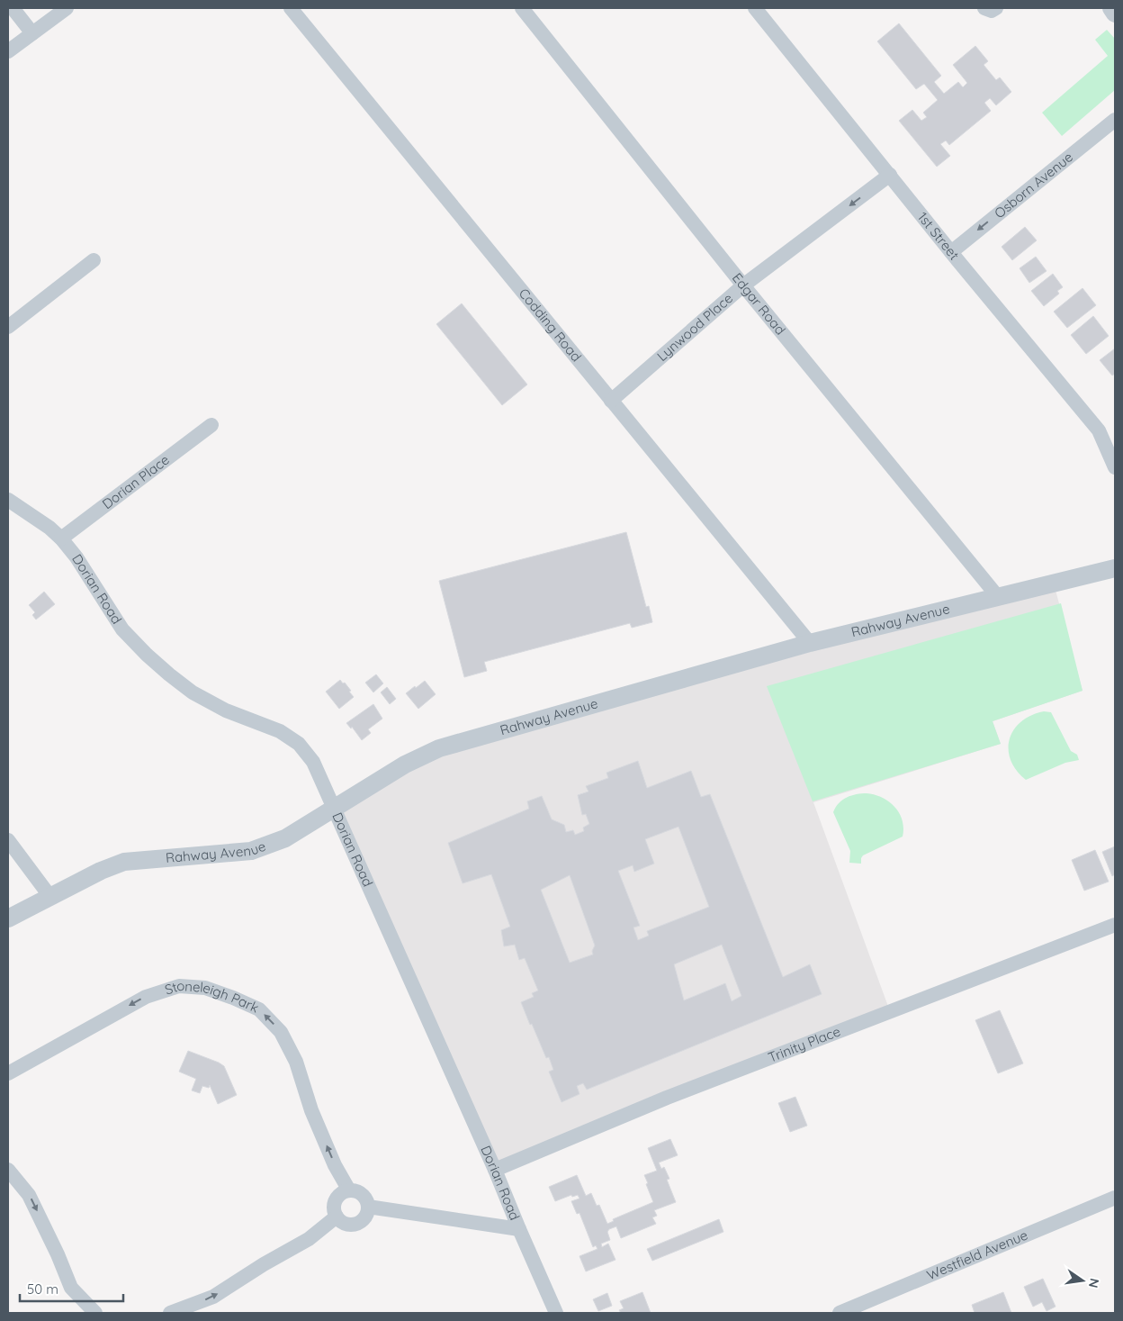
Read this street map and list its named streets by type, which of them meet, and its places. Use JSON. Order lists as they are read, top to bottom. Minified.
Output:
{"streets":{"street":["Osborn Avenue","1st Street","Edgar Road","Codding Road","Lynwood Place","Dorian Place","Dorian Road","Rahway Avenue","Stoneleigh Park","Trinity Place","Westfield Avenue"]},"crossings":[["Osborn Avenue","1st Street"],["1st Street","Lynwood Place"],["Edgar Road","Lynwood Place"],["Edgar Road","Rahway Avenue"],["Codding Road","Lynwood Place"],["Codding Road","Rahway Avenue"],["Dorian Place","Dorian Road"],["Dorian Road","Rahway Avenue"],["Dorian Road","Trinity Place"]],"one_way":["Osborn Avenue","Lynwood Place"],"scale_bar":"50 m","north":"right"}
